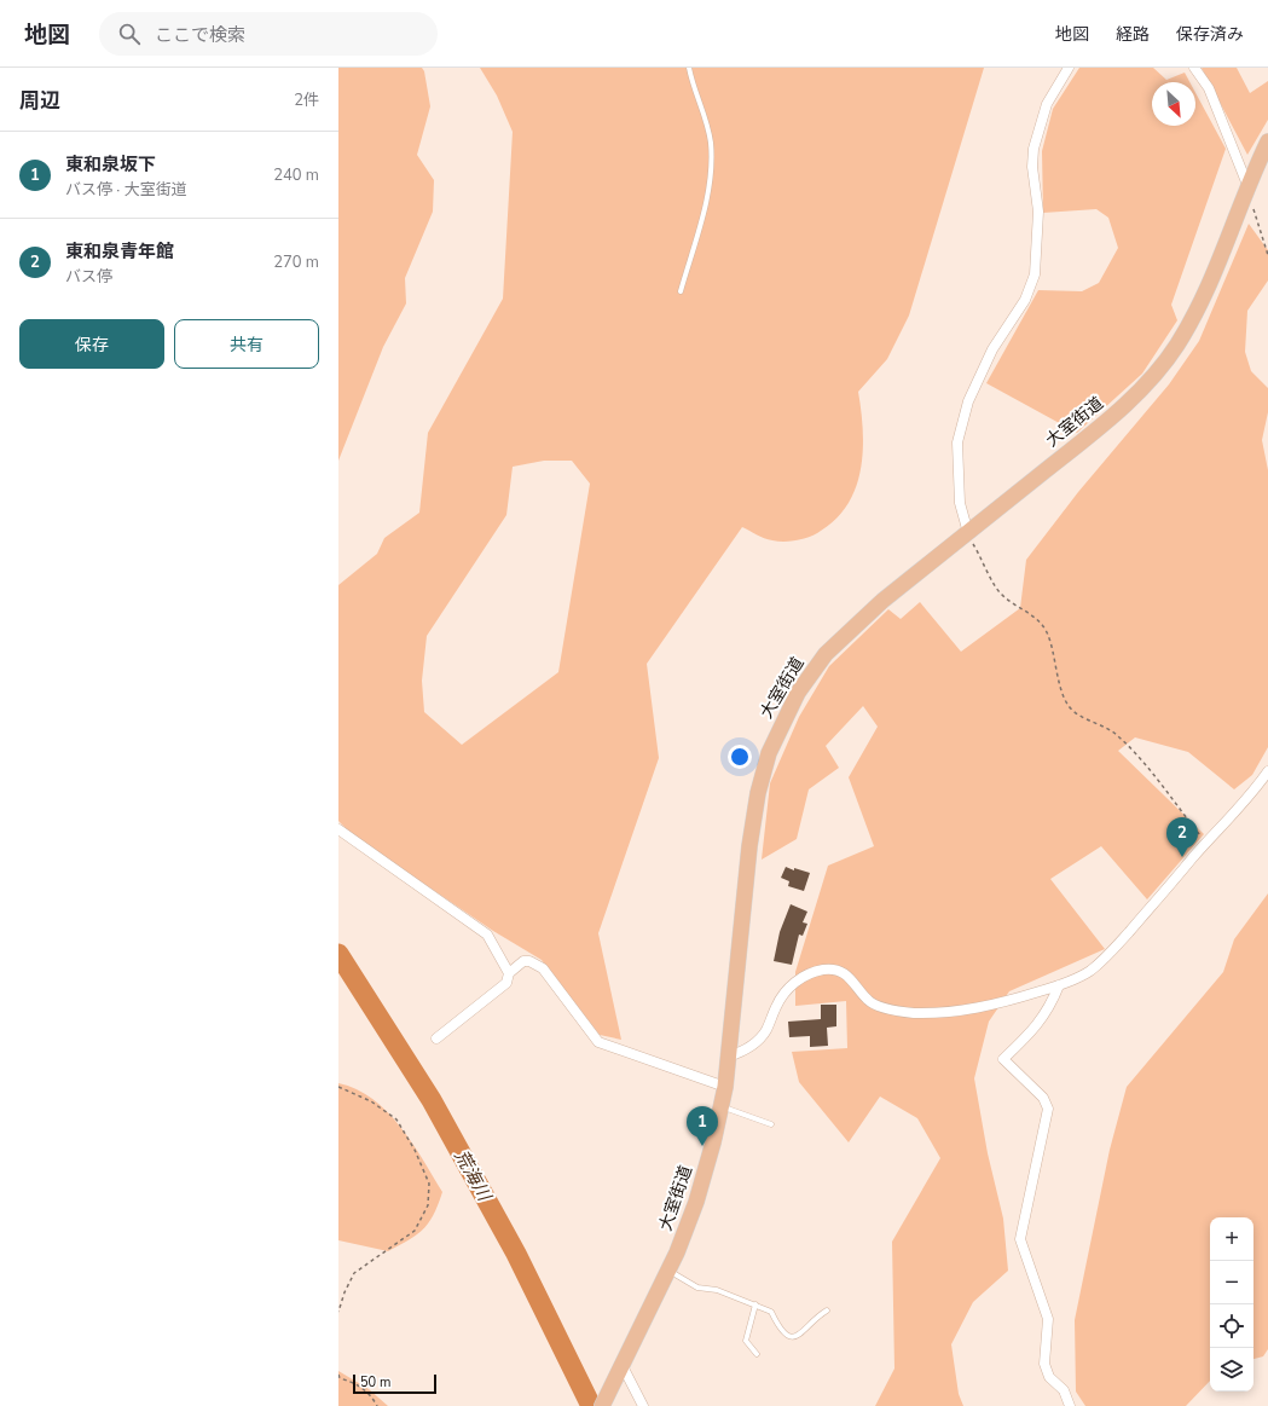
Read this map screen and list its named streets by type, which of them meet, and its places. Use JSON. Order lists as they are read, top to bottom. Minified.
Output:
{"streets":{"main road":["大室街道"]},"water":["荒海川"],"scale_bar":"50 m","north":"bottom right","page":{"header":"地図","search":"ここで検索","nav":["地図","経路","保存済み"],"heading":["周辺","2件"],"list":[{"mark":"1","name":"東和泉坂下","note":"バス停 · 大室街道","value":"240 m"},{"mark":"2","name":"東和泉青年館","note":"バス停","value":"270 m"}],"buttons":["保存","共有"],"pins":["2","1"],"map_buttons":["+","−"],"scale":"50 m"}}
